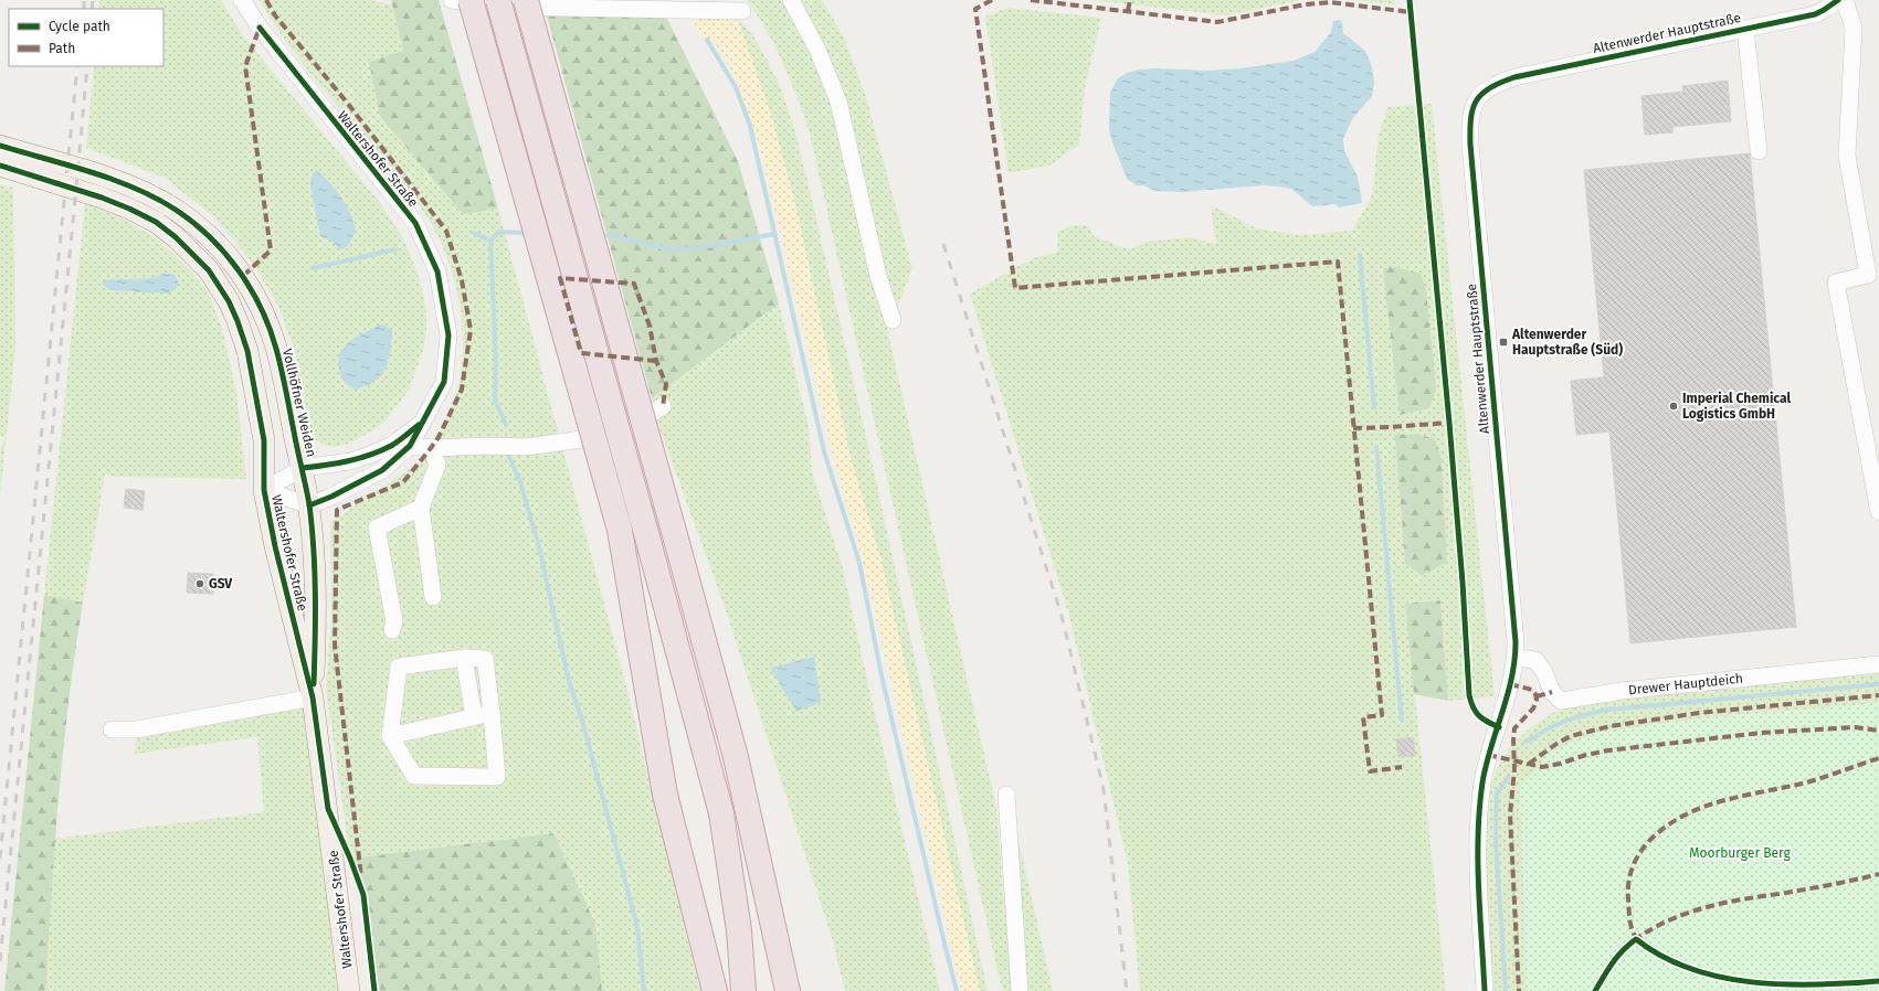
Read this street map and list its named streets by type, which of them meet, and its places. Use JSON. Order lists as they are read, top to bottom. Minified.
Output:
{"streets":{"main road":["Waltershofer Straße","Vollhöfner Weiden"],"street":["Altenwerder Hauptstraße","Drewer Hauptdeich"]},"crossings":[["Altenwerder Hauptstraße","Drewer Hauptdeich"],["Waltershofer Straße","Vollhöfner Weiden"]],"parks":["Moorburger Berg"],"places":{"transit":["Altenwerder Hauptstraße (Süd)"],"other":["Imperial Chemical Logistics GmbH","GSV"]},"legend":["Cycle path","Path"]}
